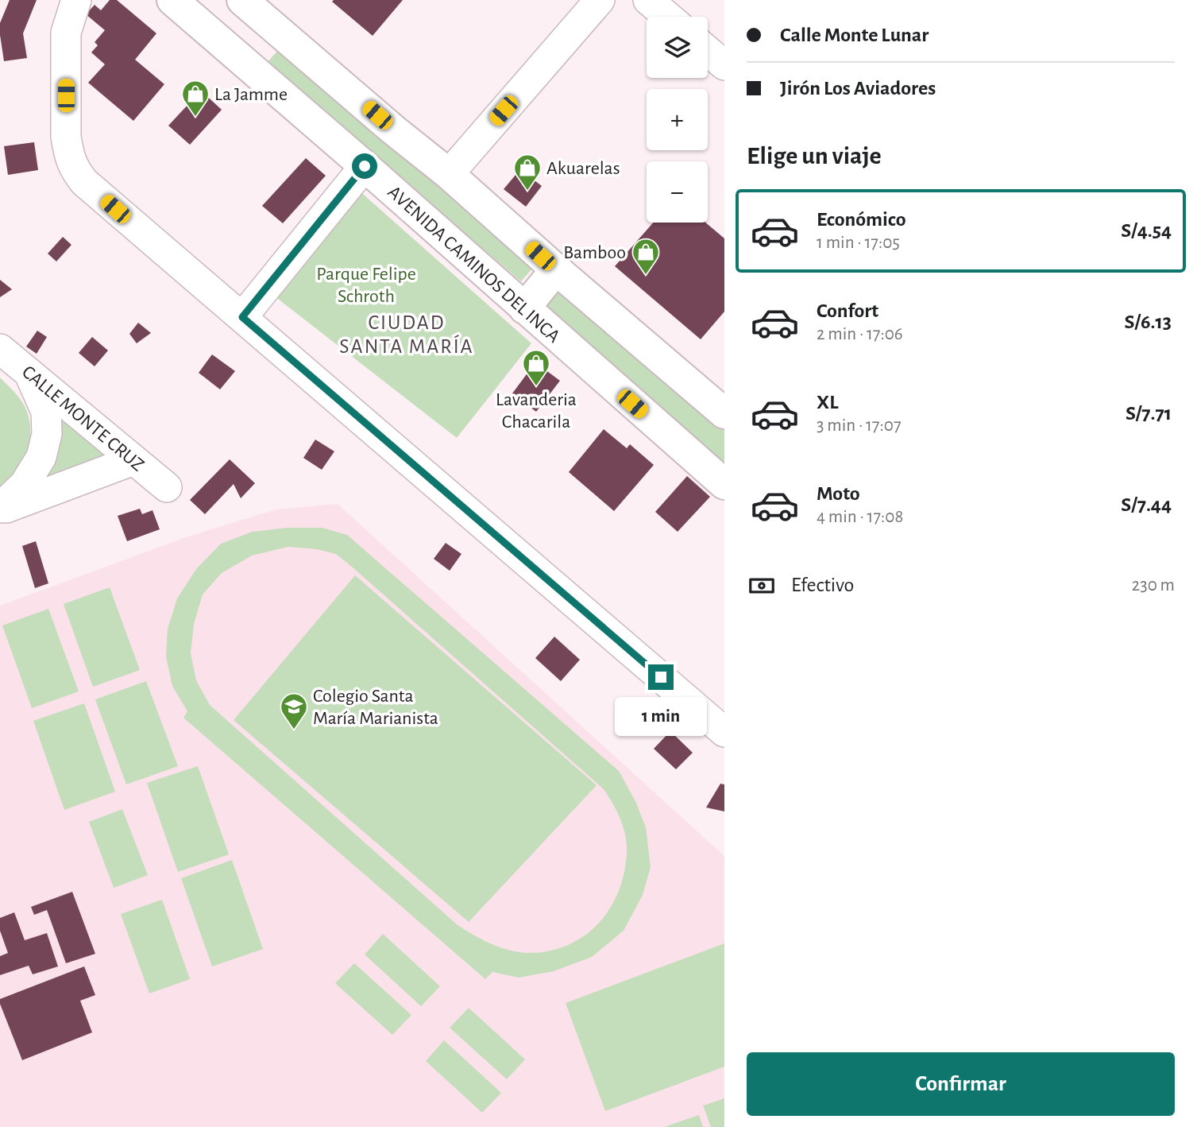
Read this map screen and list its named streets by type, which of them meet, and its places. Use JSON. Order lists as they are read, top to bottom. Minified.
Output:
{"streets":{"main road":["AVENIDA CAMINOS DEL INCA"],"street":["CALLE MONTE CRUZ"]},"districts":["CIUDAD SANTA MARÍA"],"parks":["Parque Felipe Schroth"],"places":{"shop":["La Jamme","Akuarelas","Bamboo","Lavanderia Chacarila"],"school or university":["Colegio Santa María Marianista"]},"page":{"banner":["Calle Monte Lunar","Jirón Los Aviadores"],"map_buttons":["+","−"],"heading":"Elige un viaje","list":[{"name":"Económico","note":"1 min · 17:05","value":"S/4.54"},{"name":"Confort","note":"2 min · 17:06","value":"S/6.13"},{"name":"XL","note":"3 min · 17:07","value":"S/7.71"},{"name":"Moto","note":"4 min · 17:08","value":"S/7.44"}],"pay":["Efectivo","230 m"],"bubble":"1 min","buttons":"Confirmar"}}
